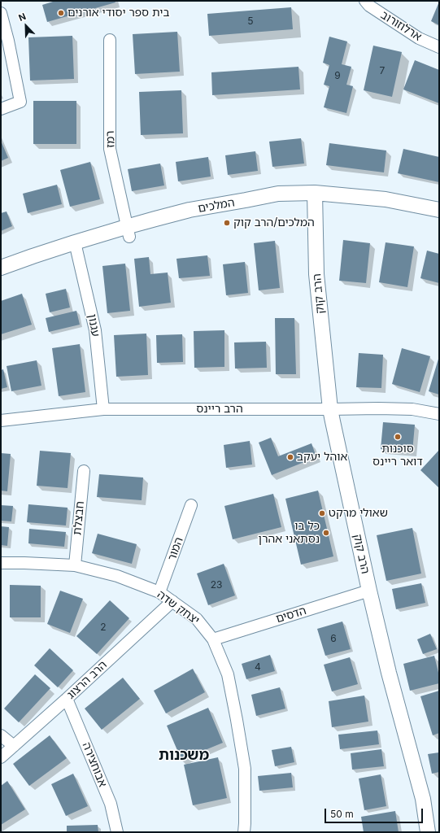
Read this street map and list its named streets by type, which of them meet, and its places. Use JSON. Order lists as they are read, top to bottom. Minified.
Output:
{"streets":{"street":["ארלוזורוב","רמז","המלכים","הרב קוק","עגנון","הרב ריינס","חבצלת","המור","יצחק שדה","הדסים","הרב הרצוג","אבוחצירה"]},"crossings":[["רמז","המלכים"],["המלכים","הרב קוק"],["המלכים","עגנון"],["הרב קוק","הרב ריינס"],["הרב קוק","הדסים"],["עגנון","הרב ריינס"],["חבצלת","יצחק שדה"],["המור","יצחק שדה"],["יצחק שדה","הדסים"],["יצחק שדה","הרב הרצוג"],["הרב הרצוג","אבוחצירה"]],"districts":["משכנות"],"places":["בית ספר יסודי אורנים","המלכים/הרב קוק","סוכנות דואר ריינס","אוהל יעקב","שאולי מרקט","כל בו נסתאני אהרן"],"house_numbers":["5","7","9","23","2","6","4"],"scale_bar":"50 m","north":"top left"}
